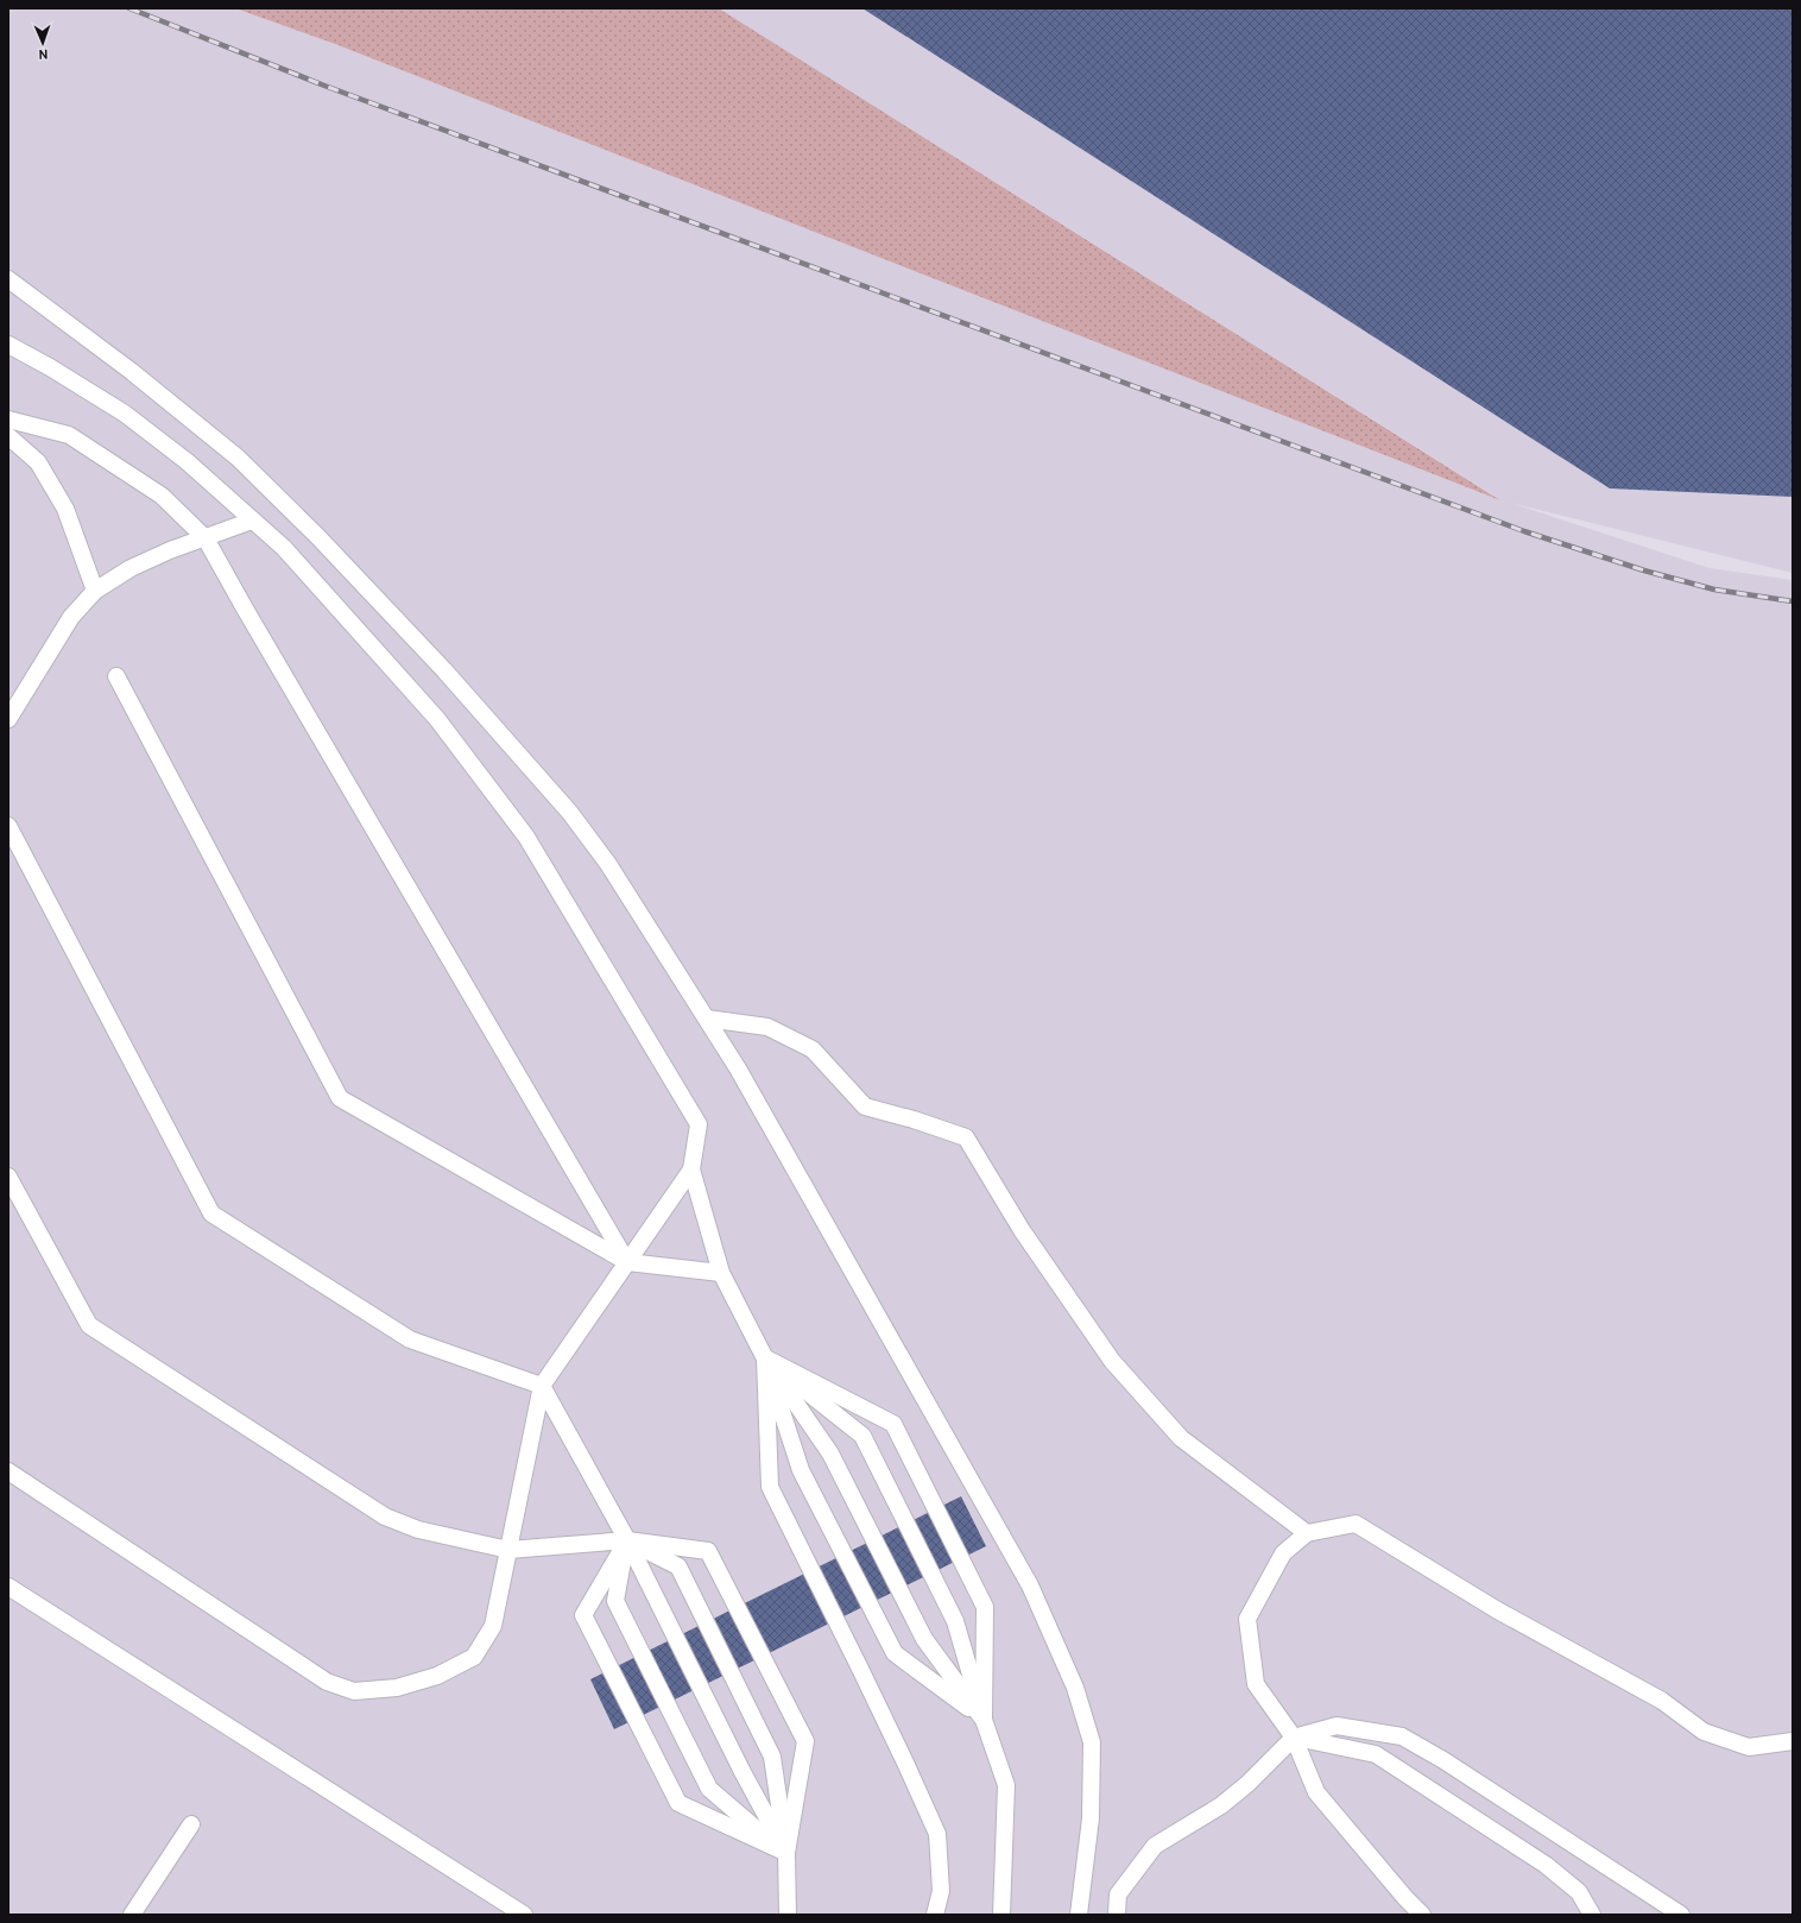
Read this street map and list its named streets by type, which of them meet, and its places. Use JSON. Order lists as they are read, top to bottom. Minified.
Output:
{"north":"bottom"}
